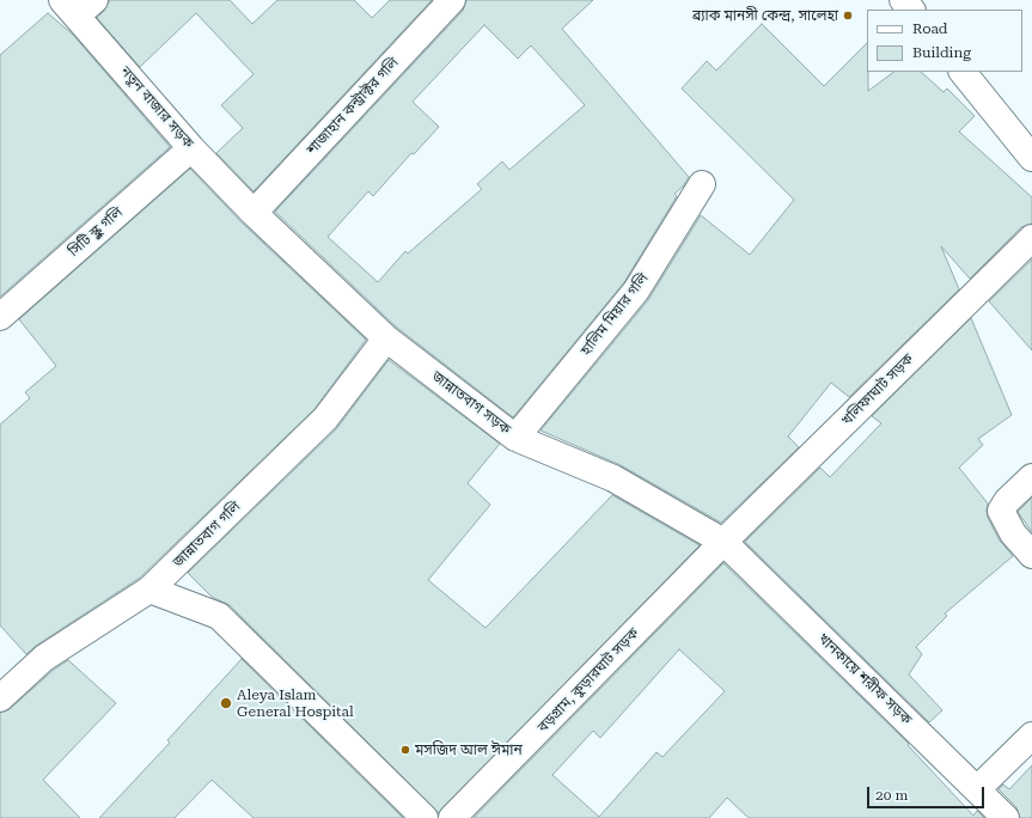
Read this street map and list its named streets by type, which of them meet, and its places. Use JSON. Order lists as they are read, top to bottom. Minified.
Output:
{"streets":{"street":["শাজাহান কন্ট্রাক্টর গলি","নতুন বাজার সড়ক","সিটি স্কুল গলি","হালিম মিয়ার গলি","খলিফাঘাট সড়ক","জান্নাতবাগ সড়ক","জান্নাতবাগ গলি","খানকায়ে শরীফ সড়ক","বড়গ্রাম, কুড়ারঘাট সড়ক"]},"crossings":[["শাজাহান কন্ট্রাক্টর গলি","নতুন বাজার সড়ক"],["শাজাহান কন্ট্রাক্টর গলি","জান্নাতবাগ সড়ক"],["নতুন বাজার সড়ক","সিটি স্কুল গলি"],["নতুন বাজার সড়ক","জান্নাতবাগ সড়ক"],["হালিম মিয়ার গলি","জান্নাতবাগ সড়ক"],["খলিফাঘাট সড়ক","জান্নাতবাগ সড়ক"],["খলিফাঘাট সড়ক","খানকায়ে শরীফ সড়ক"],["খলিফাঘাট সড়ক","বড়গ্রাম, কুড়ারঘাট সড়ক"],["জান্নাতবাগ সড়ক","জান্নাতবাগ গলি"],["জান্নাতবাগ সড়ক","খানকায়ে শরীফ সড়ক"],["জান্নাতবাগ সড়ক","বড়গ্রাম, কুড়ারঘাট সড়ক"],["খানকায়ে শরীফ সড়ক","বড়গ্রাম, কুড়ারঘাট সড়ক"]],"places":["ব্র্যাক মানসী কেন্দ্র, সালেহা","Aleya Islam General Hospital","মসজিদ আল ঈমান"],"legend":["Road","Building"],"scale_bar":"20 m"}
